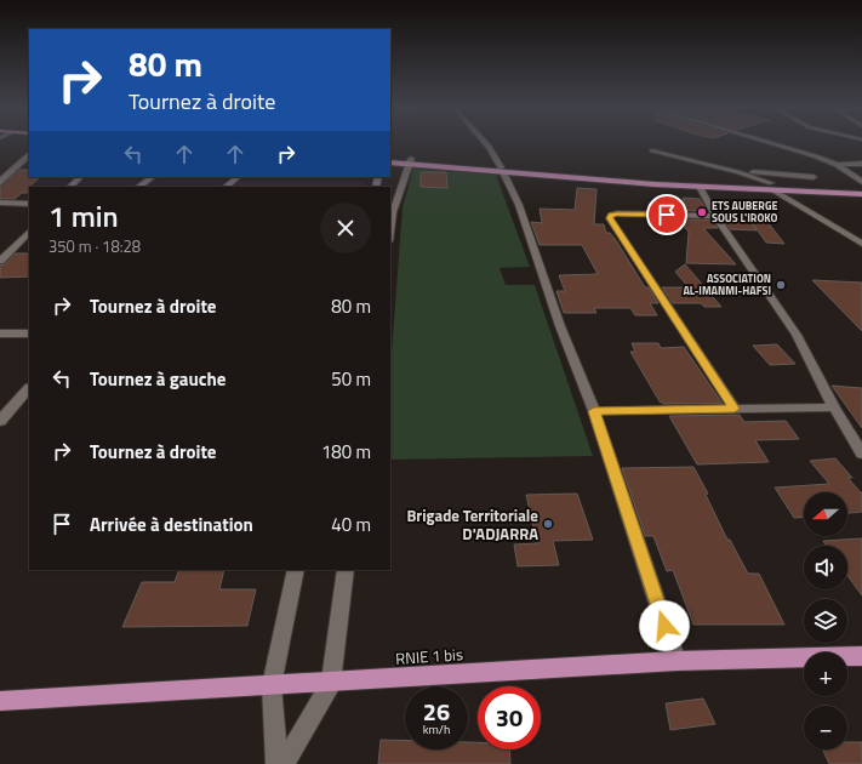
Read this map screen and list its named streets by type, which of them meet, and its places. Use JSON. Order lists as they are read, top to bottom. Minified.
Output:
{"streets":{"main road":["RNIE 1 bis"]},"places":["ETS AUBERGE SOUS L'IROKO","ASSOCIATION AL-IMANMI-HAFSI","Brigade Territoriale D'ADJARRA"],"north":"left","page":{"turn":["80 m","Tournez à droite"],"heading":["1 min","350 m · 18:28"],"list":[{"name":"Tournez à droite","value":"80 m"},{"name":"Tournez à gauche","value":"50 m"},{"name":"Tournez à droite","value":"180 m"},{"name":"Arrivée à destination","value":"40 m"}],"map_buttons":["+","−"],"speed":"26 km/h","limit":"30"}}
